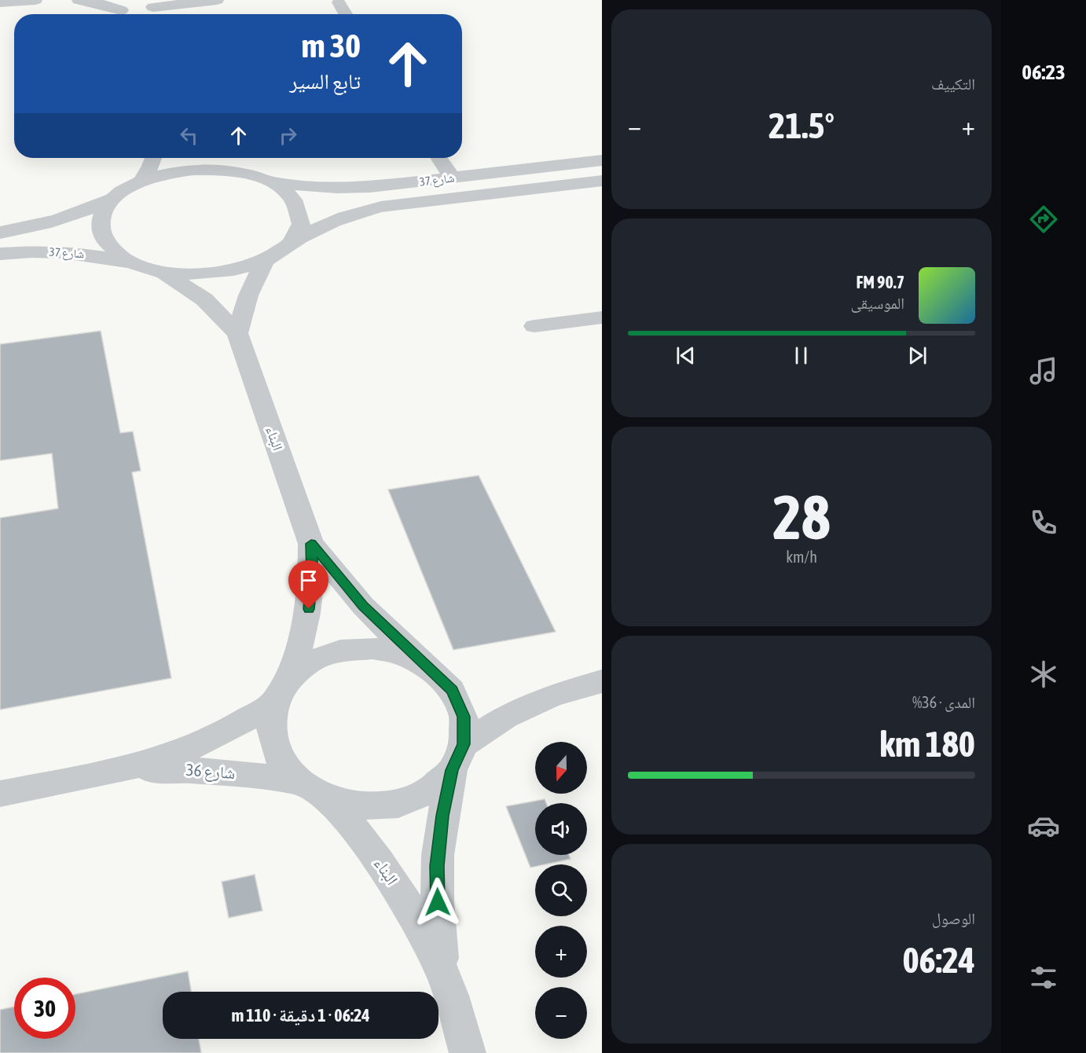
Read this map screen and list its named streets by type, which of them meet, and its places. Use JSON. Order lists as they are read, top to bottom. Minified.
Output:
{"streets":{"street":["شارع 37","البناء","شارع 36"]},"crossings":[["شارع 37","البناء"],["البناء","شارع 36"]],"north":"bottom","page":{"tabs":"06:23","tile":["التكييف",["28","km/h"],["المدى · 36%","180 km"],["الوصول","06:24"]],"turn":["30 m","تابع السير"],"heat":["−","21.5°","+"],"song":["90.7 FM","الموسيقى"],"map_buttons":["+","−"],"limit":"30","trip":"06:24 · 1 دقيقة · 110 m"}}
